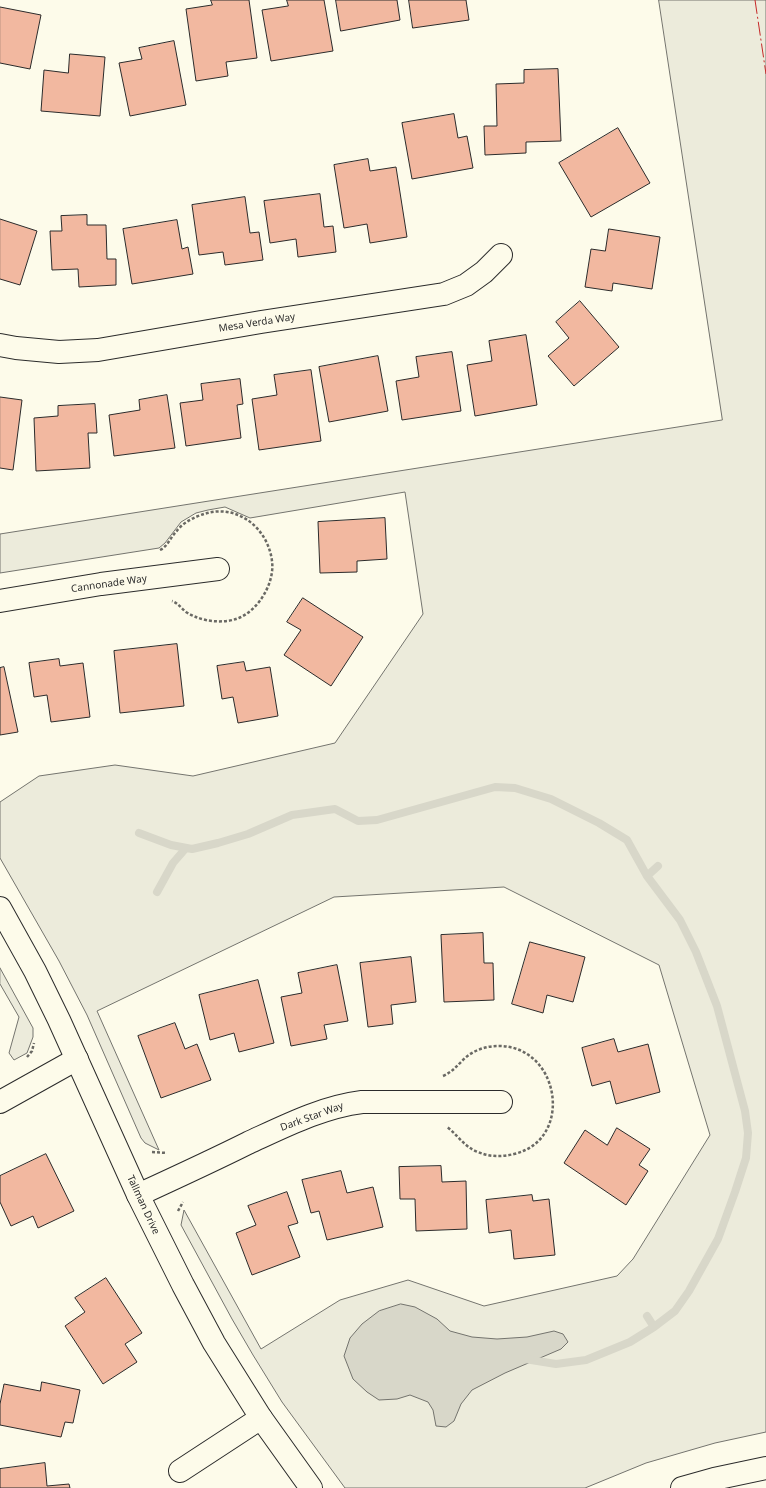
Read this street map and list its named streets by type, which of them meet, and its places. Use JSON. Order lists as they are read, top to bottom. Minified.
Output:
{"streets":{"street":["Mesa Verda Way","Cannonade Way","Dark Star Way","Tallman Drive"]},"crossings":[["Dark Star Way","Tallman Drive"]]}
